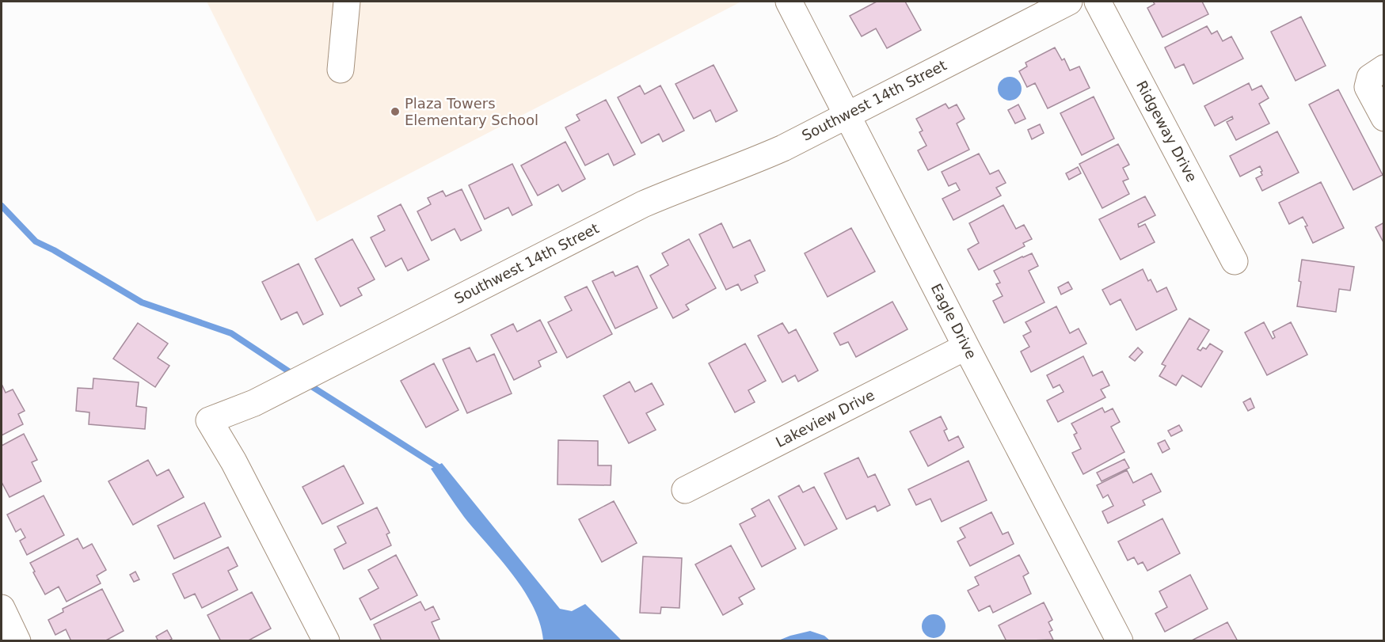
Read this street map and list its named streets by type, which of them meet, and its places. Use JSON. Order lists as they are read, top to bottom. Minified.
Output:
{"streets":{"street":["Southwest 14th Street","Ridgeway Drive","Eagle Drive","Lakeview Drive"]},"crossings":[["Southwest 14th Street","Eagle Drive"],["Eagle Drive","Lakeview Drive"]],"places":["Plaza Towers Elementary School"]}
